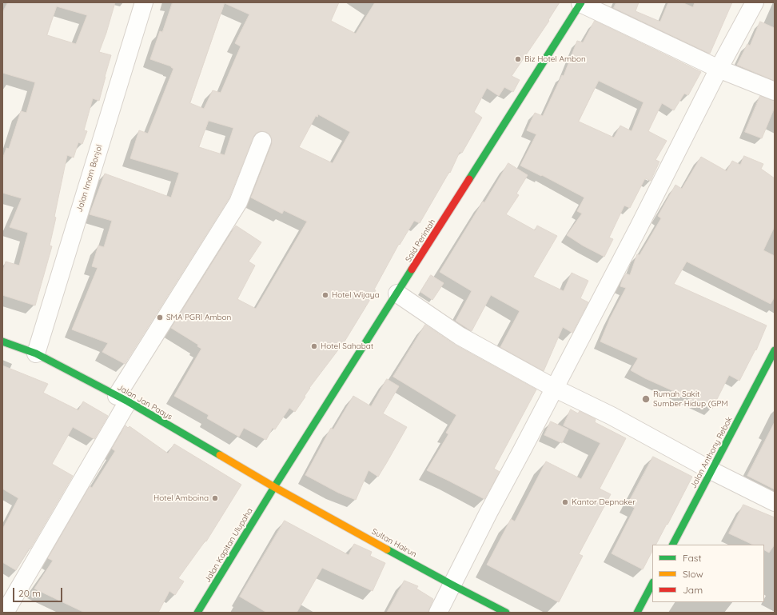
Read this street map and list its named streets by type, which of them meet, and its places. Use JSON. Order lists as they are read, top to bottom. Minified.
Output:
{"streets":{"street":["Jalan Imam Bonjol","Said Perintah","Jalan Jan Paays","Jalan Anthony Rebok","Sultan Hairun","Jalan Kapitan Ulupaha"]},"crossings":[["Jalan Imam Bonjol","Jalan Jan Paays"],["Said Perintah","Jalan Jan Paays"],["Said Perintah","Sultan Hairun"],["Said Perintah","Jalan Kapitan Ulupaha"],["Jalan Jan Paays","Sultan Hairun"],["Jalan Jan Paays","Jalan Kapitan Ulupaha"],["Sultan Hairun","Jalan Kapitan Ulupaha"]],"places":["Biz Hotel Ambon","Hotel Wijaya","SMA PGRI Ambon","Hotel Sahabat","Rumah Sakit Sumber Hidup (GPM","Hotel Amboina","Kantor Depnaker"],"legend":["Fast","Slow","Jam"],"scale_bar":"20 m"}
